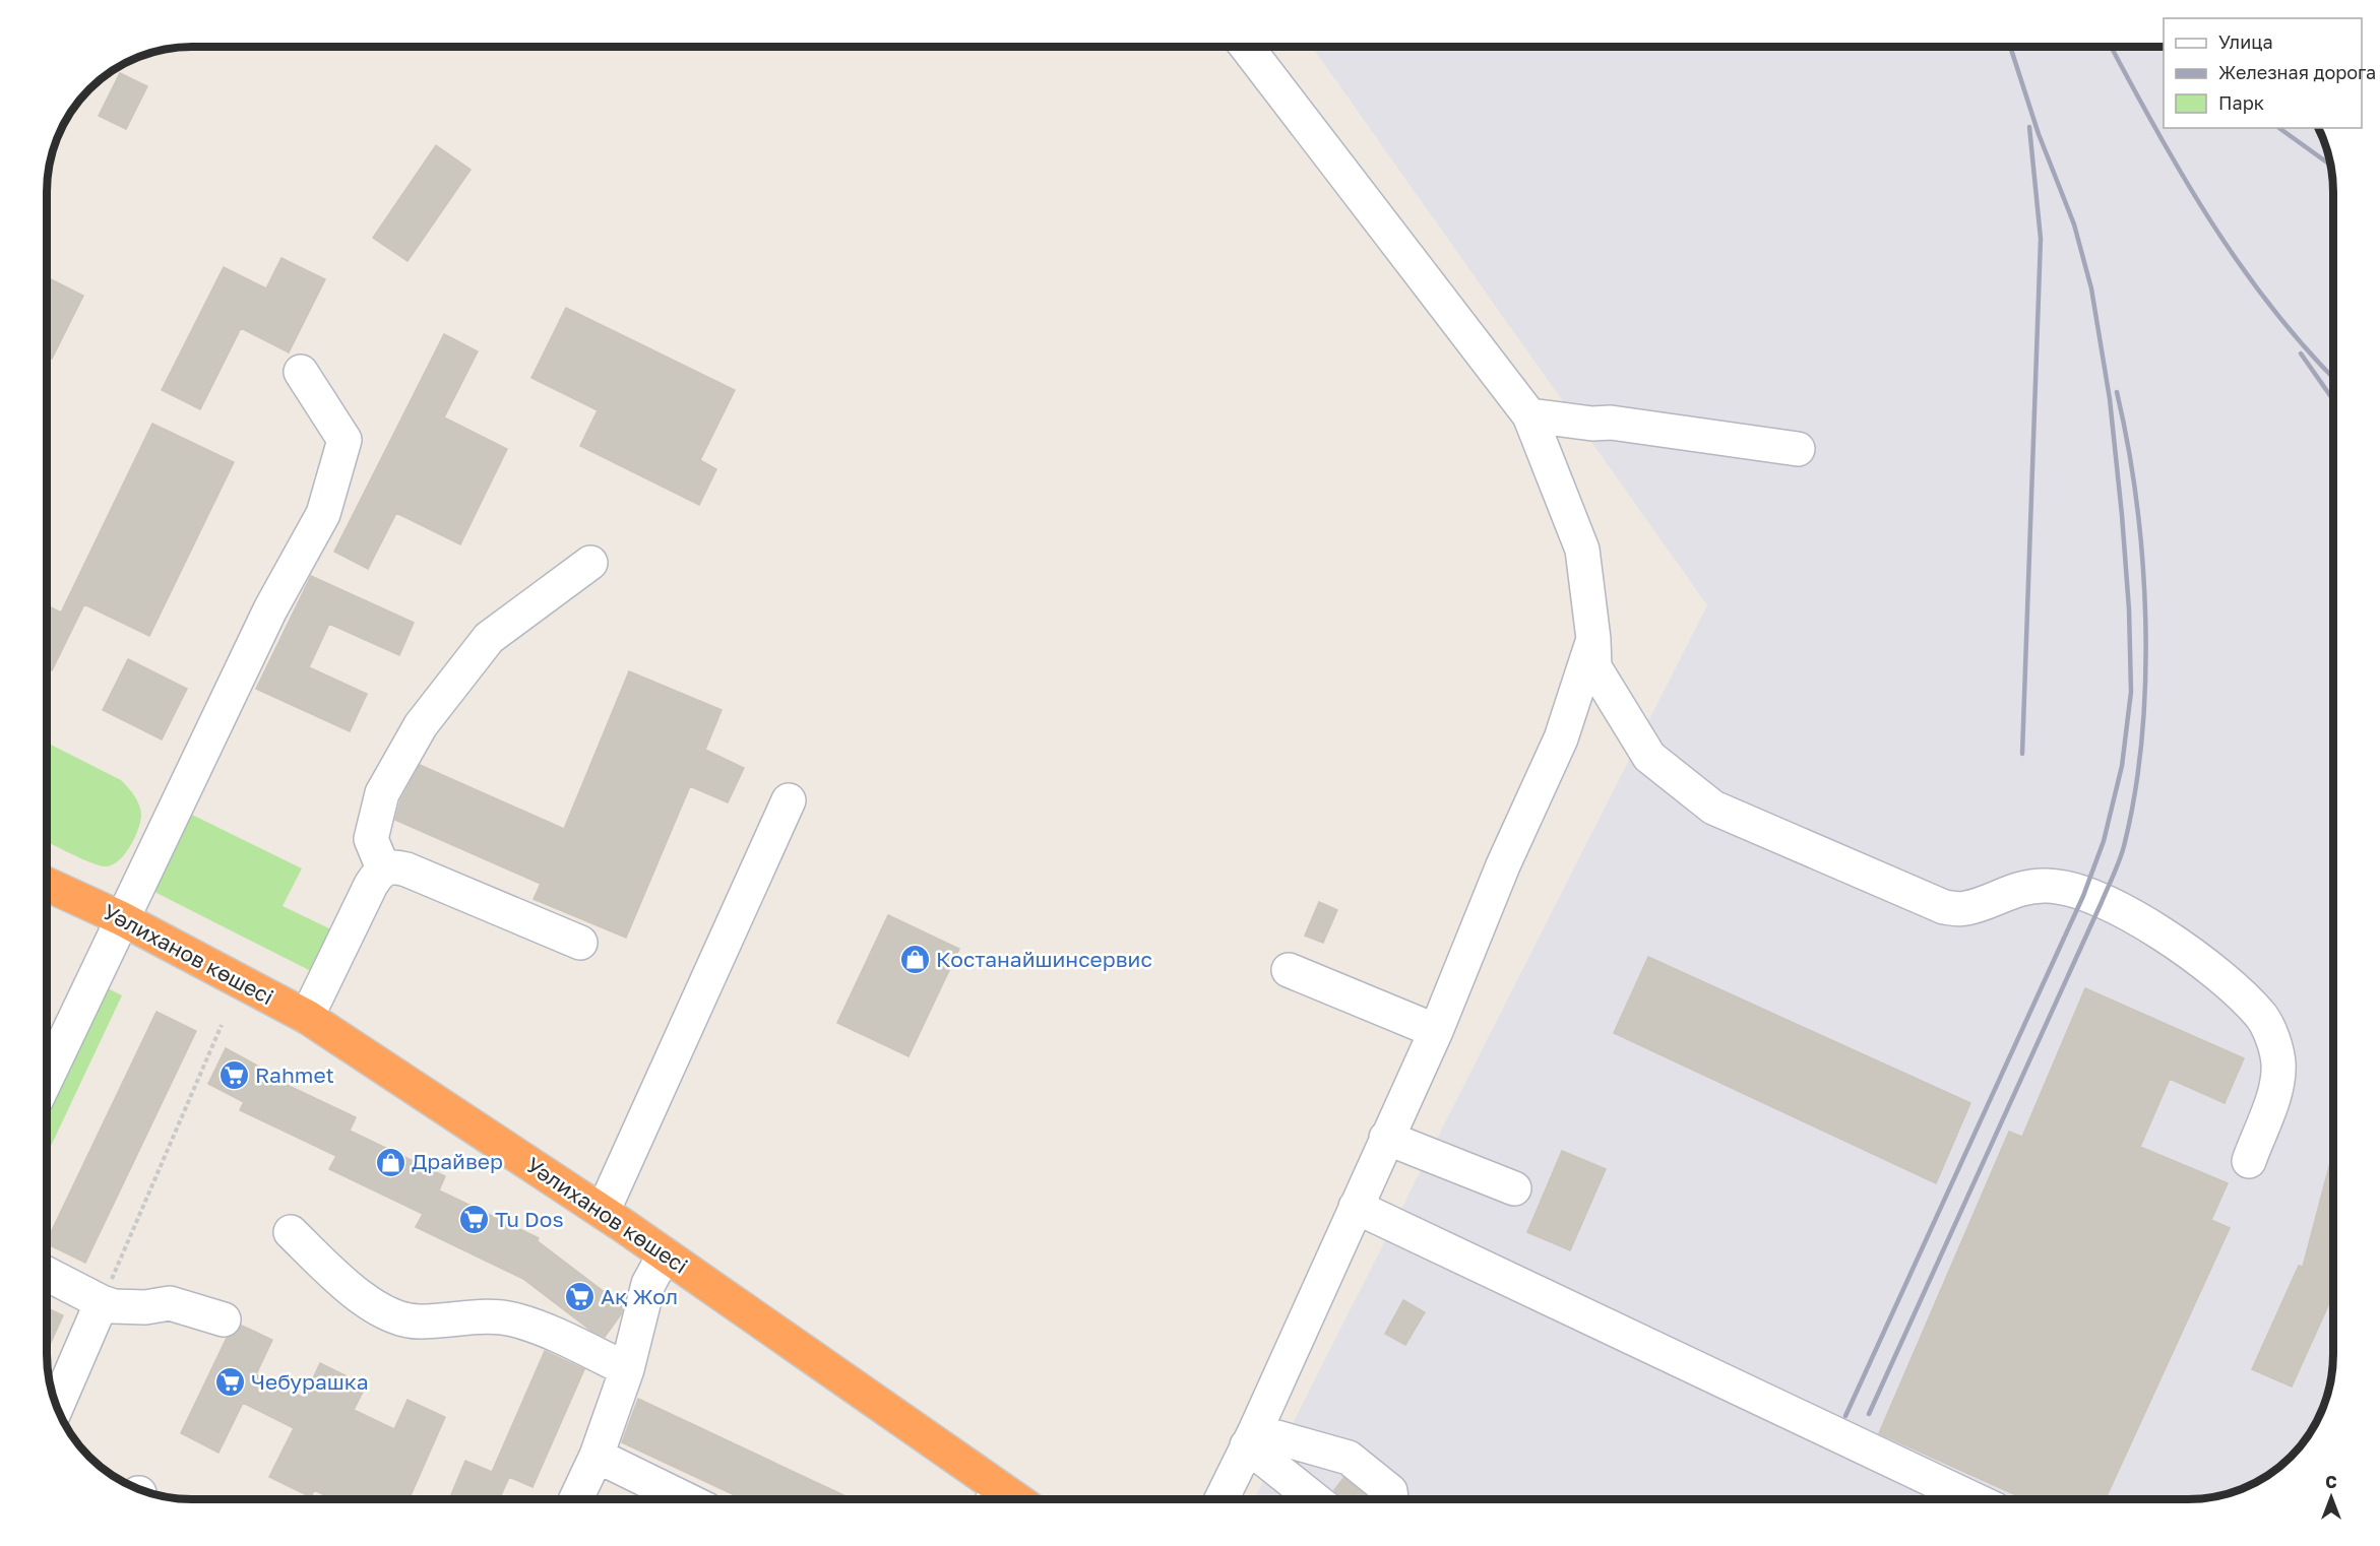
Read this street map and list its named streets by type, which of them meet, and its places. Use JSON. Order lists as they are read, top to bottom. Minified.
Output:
{"streets":{"highway":["Уәлиханов көшесі"]},"places":{"shop":["Костанайшинсервис","Драйвер"],"supermarket":["Rahmet","Tu Dos","Ақ Жол","Чебурашка"]},"legend":["Улица","Железная дорога","Парк"],"north":"top"}
